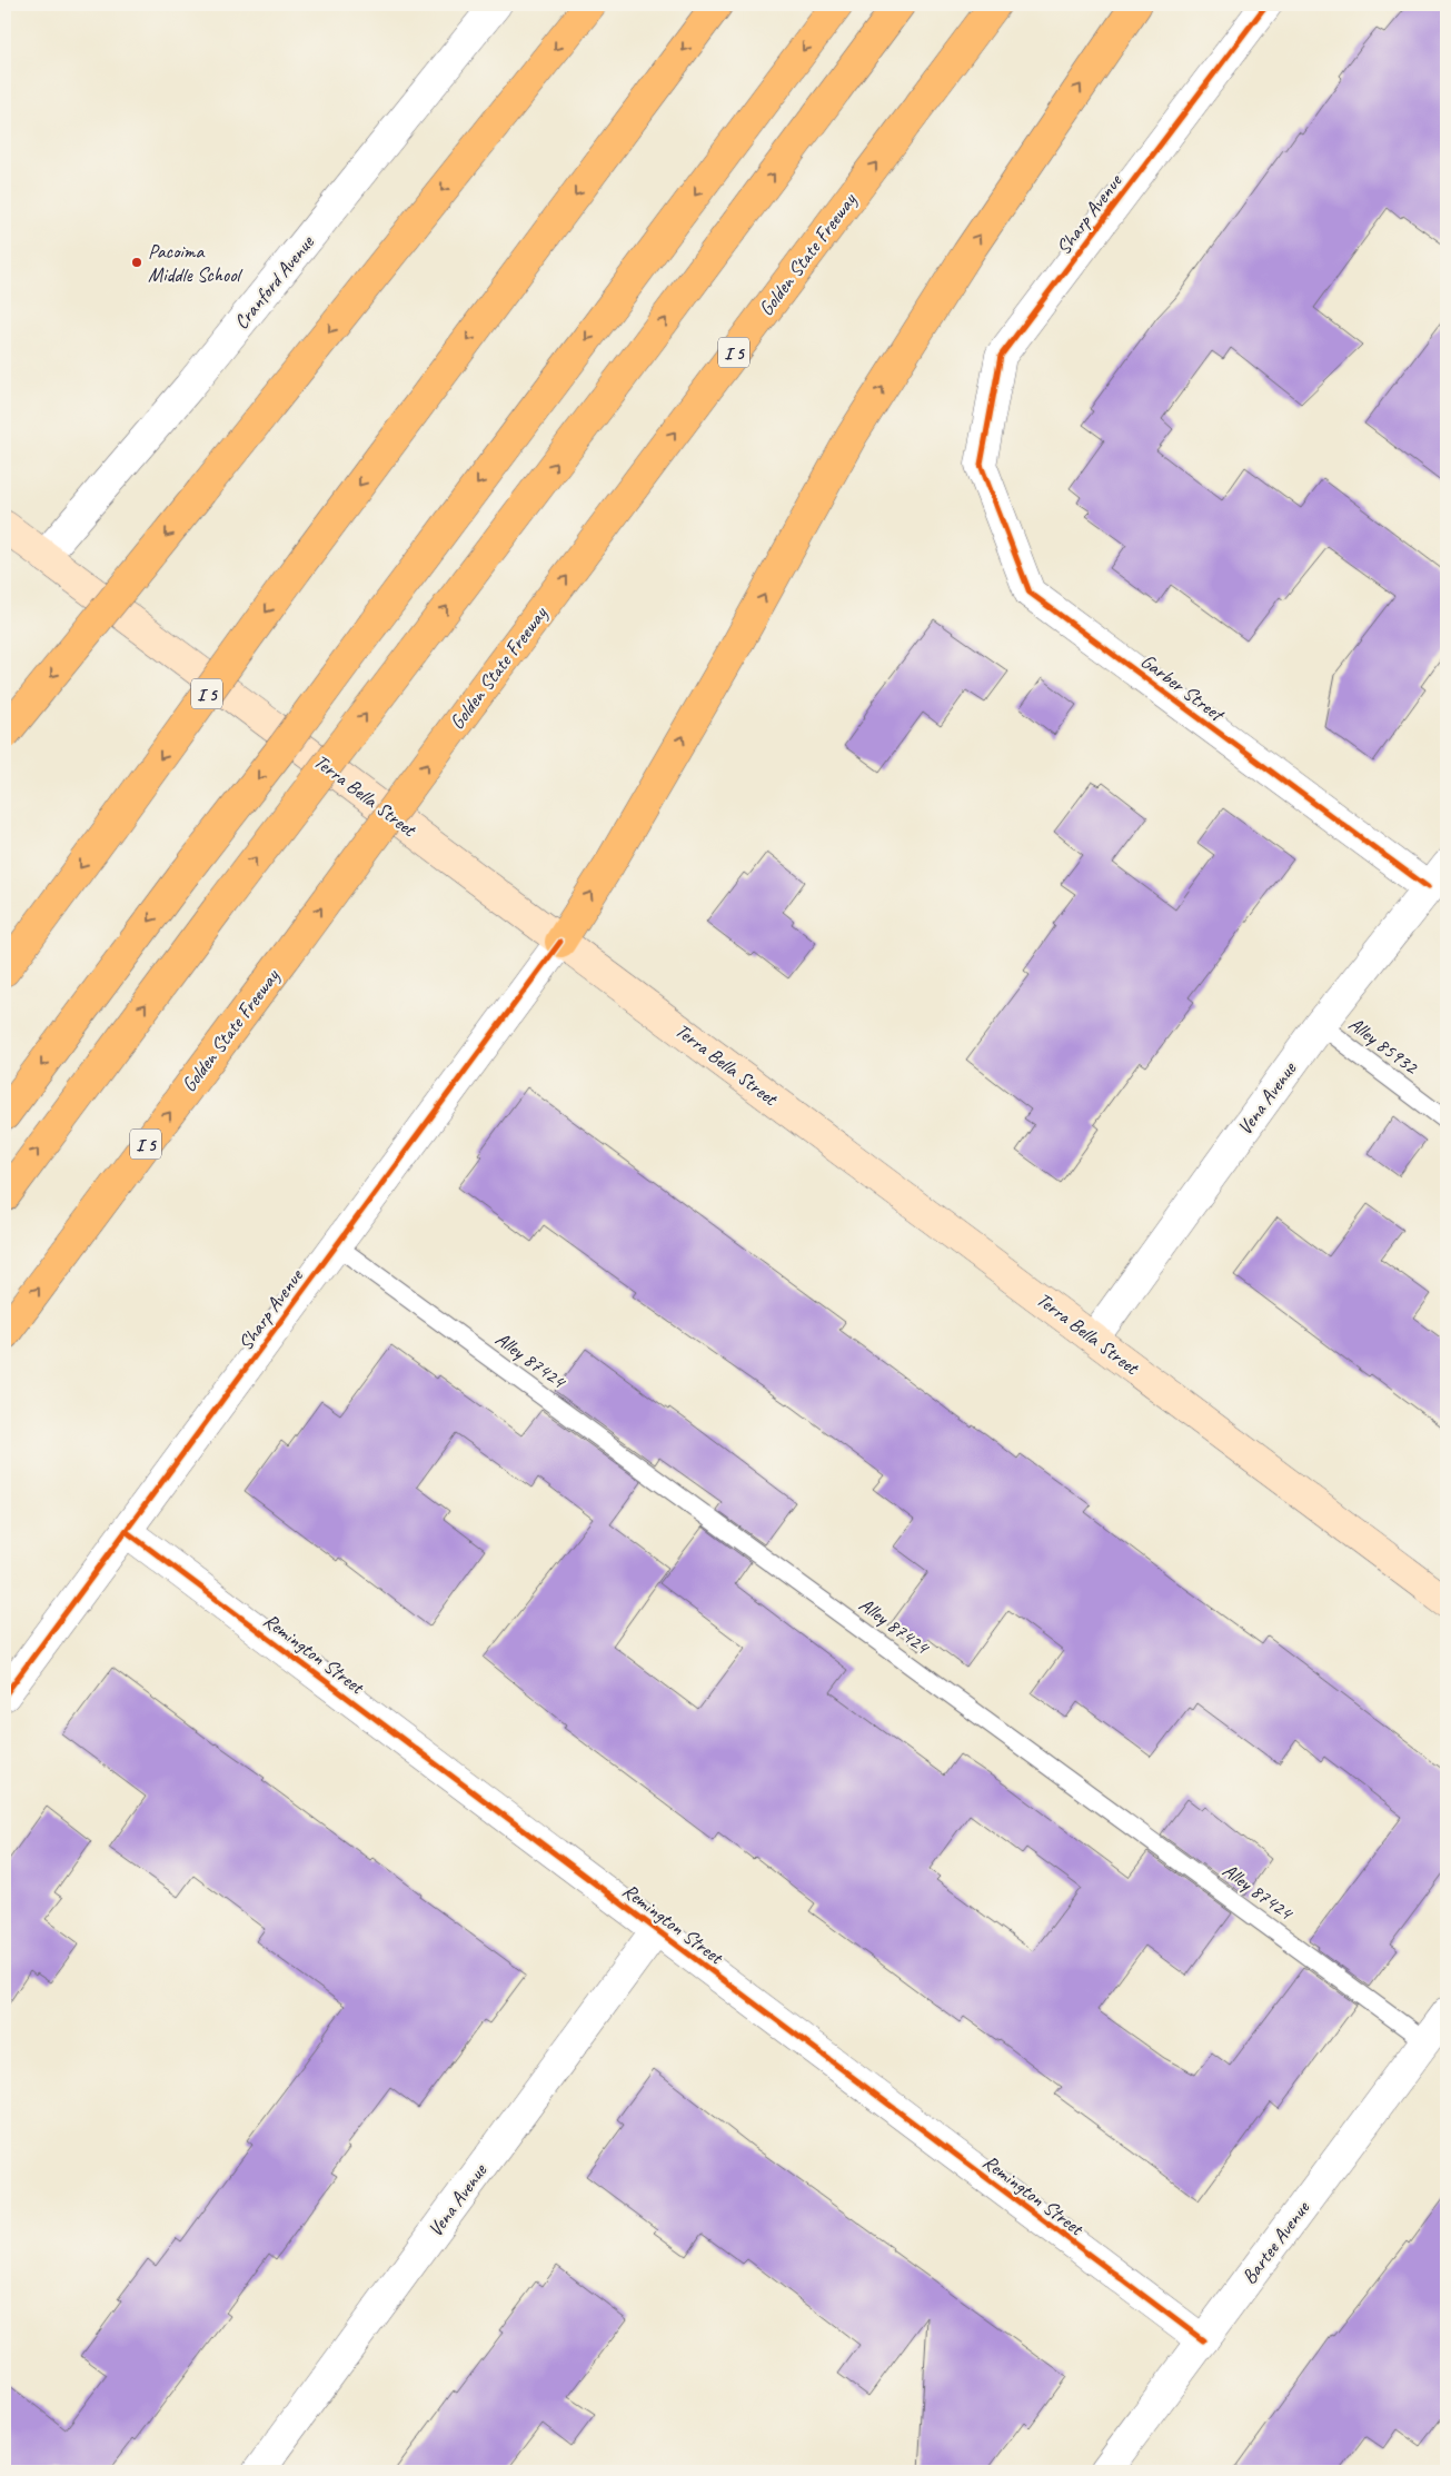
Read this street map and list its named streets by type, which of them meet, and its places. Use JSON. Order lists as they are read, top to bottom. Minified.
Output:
{"streets":{"highway":["Golden State Freeway","I 5"],"main road":["Terra Bella Street"],"street":["Sharp Avenue","Cranford Avenue","Garber Street","Vena Avenue","Remington Street","Bartee Avenue"],"lane":["Alley 85932","Alley 87424"]},"crossings":[["Sharp Avenue","Garber Street"],["Sharp Avenue","Terra Bella Street"],["Sharp Avenue","Alley 87424"],["Sharp Avenue","Remington Street"],["Cranford Avenue","Terra Bella Street"],["Garber Street","Vena Avenue"],["Terra Bella Street","Vena Avenue"],["Alley 85932","Vena Avenue"],["Vena Avenue","Remington Street"],["Alley 87424","Bartee Avenue"],["Remington Street","Bartee Avenue"]],"places":["Pacoima Middle School"]}
